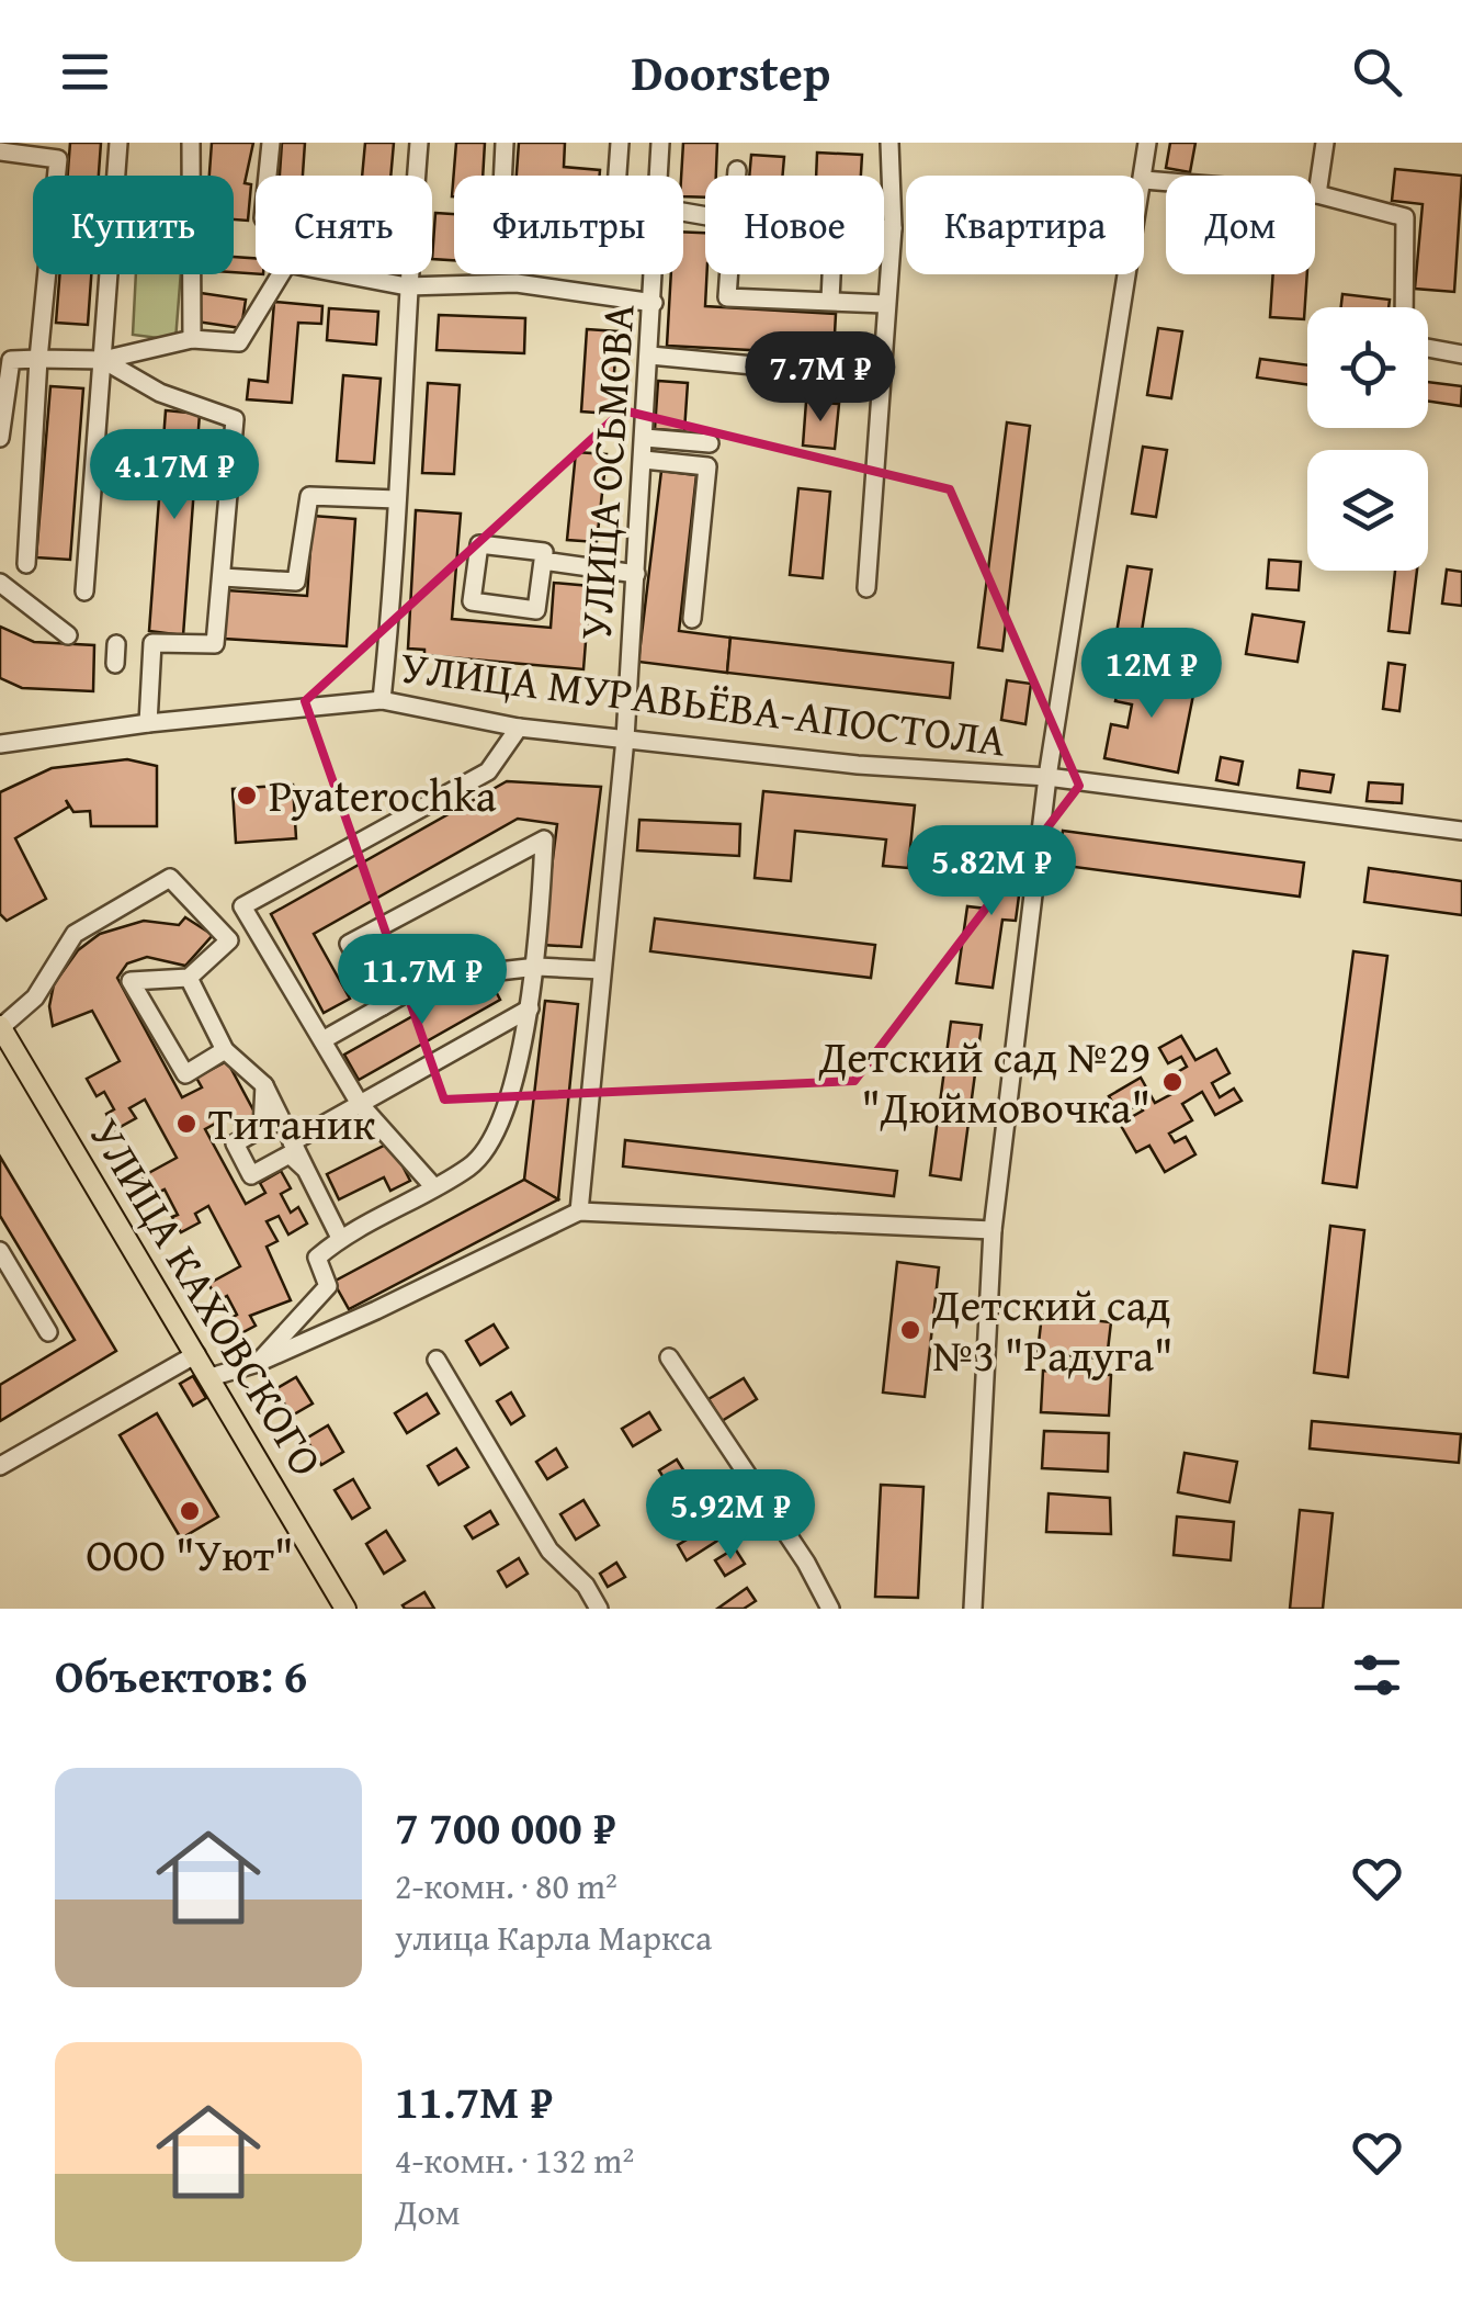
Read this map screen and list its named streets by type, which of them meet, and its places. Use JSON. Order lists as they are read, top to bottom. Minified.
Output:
{"streets":{"main road":["УЛИЦА КАХОВСКОГО"],"street":["УЛИЦА ОСЬМОВА","УЛИЦА МУРАВЬЁВА-АПОСТОЛА"]},"crossings":[["УЛИЦА ОСЬМОВА","УЛИЦА МУРАВЬЁВА-АПОСТОЛА"]],"places":["Pyaterochka","Детский сад №29 \"Дюймовочка\"","Титаник","Детский сад №3 \"Радуга\"","ООО \"Уют\""],"page":{"header":"Doorstep","chip":["Купить","Снять","Фильтры","Новое","Квартира","Дом"],"price":["7.7M ₽","4.17M ₽","12M ₽","5.82M ₽","11.7M ₽","5.92M ₽"],"heading":"Объектов: 6","list":[{"name":"7 700 000 ₽","note":"2-комн. · 80 m² · улица Карла Маркса"},{"name":"11.7M ₽","note":"4-комн. · 132 m² · Дом"}]}}
